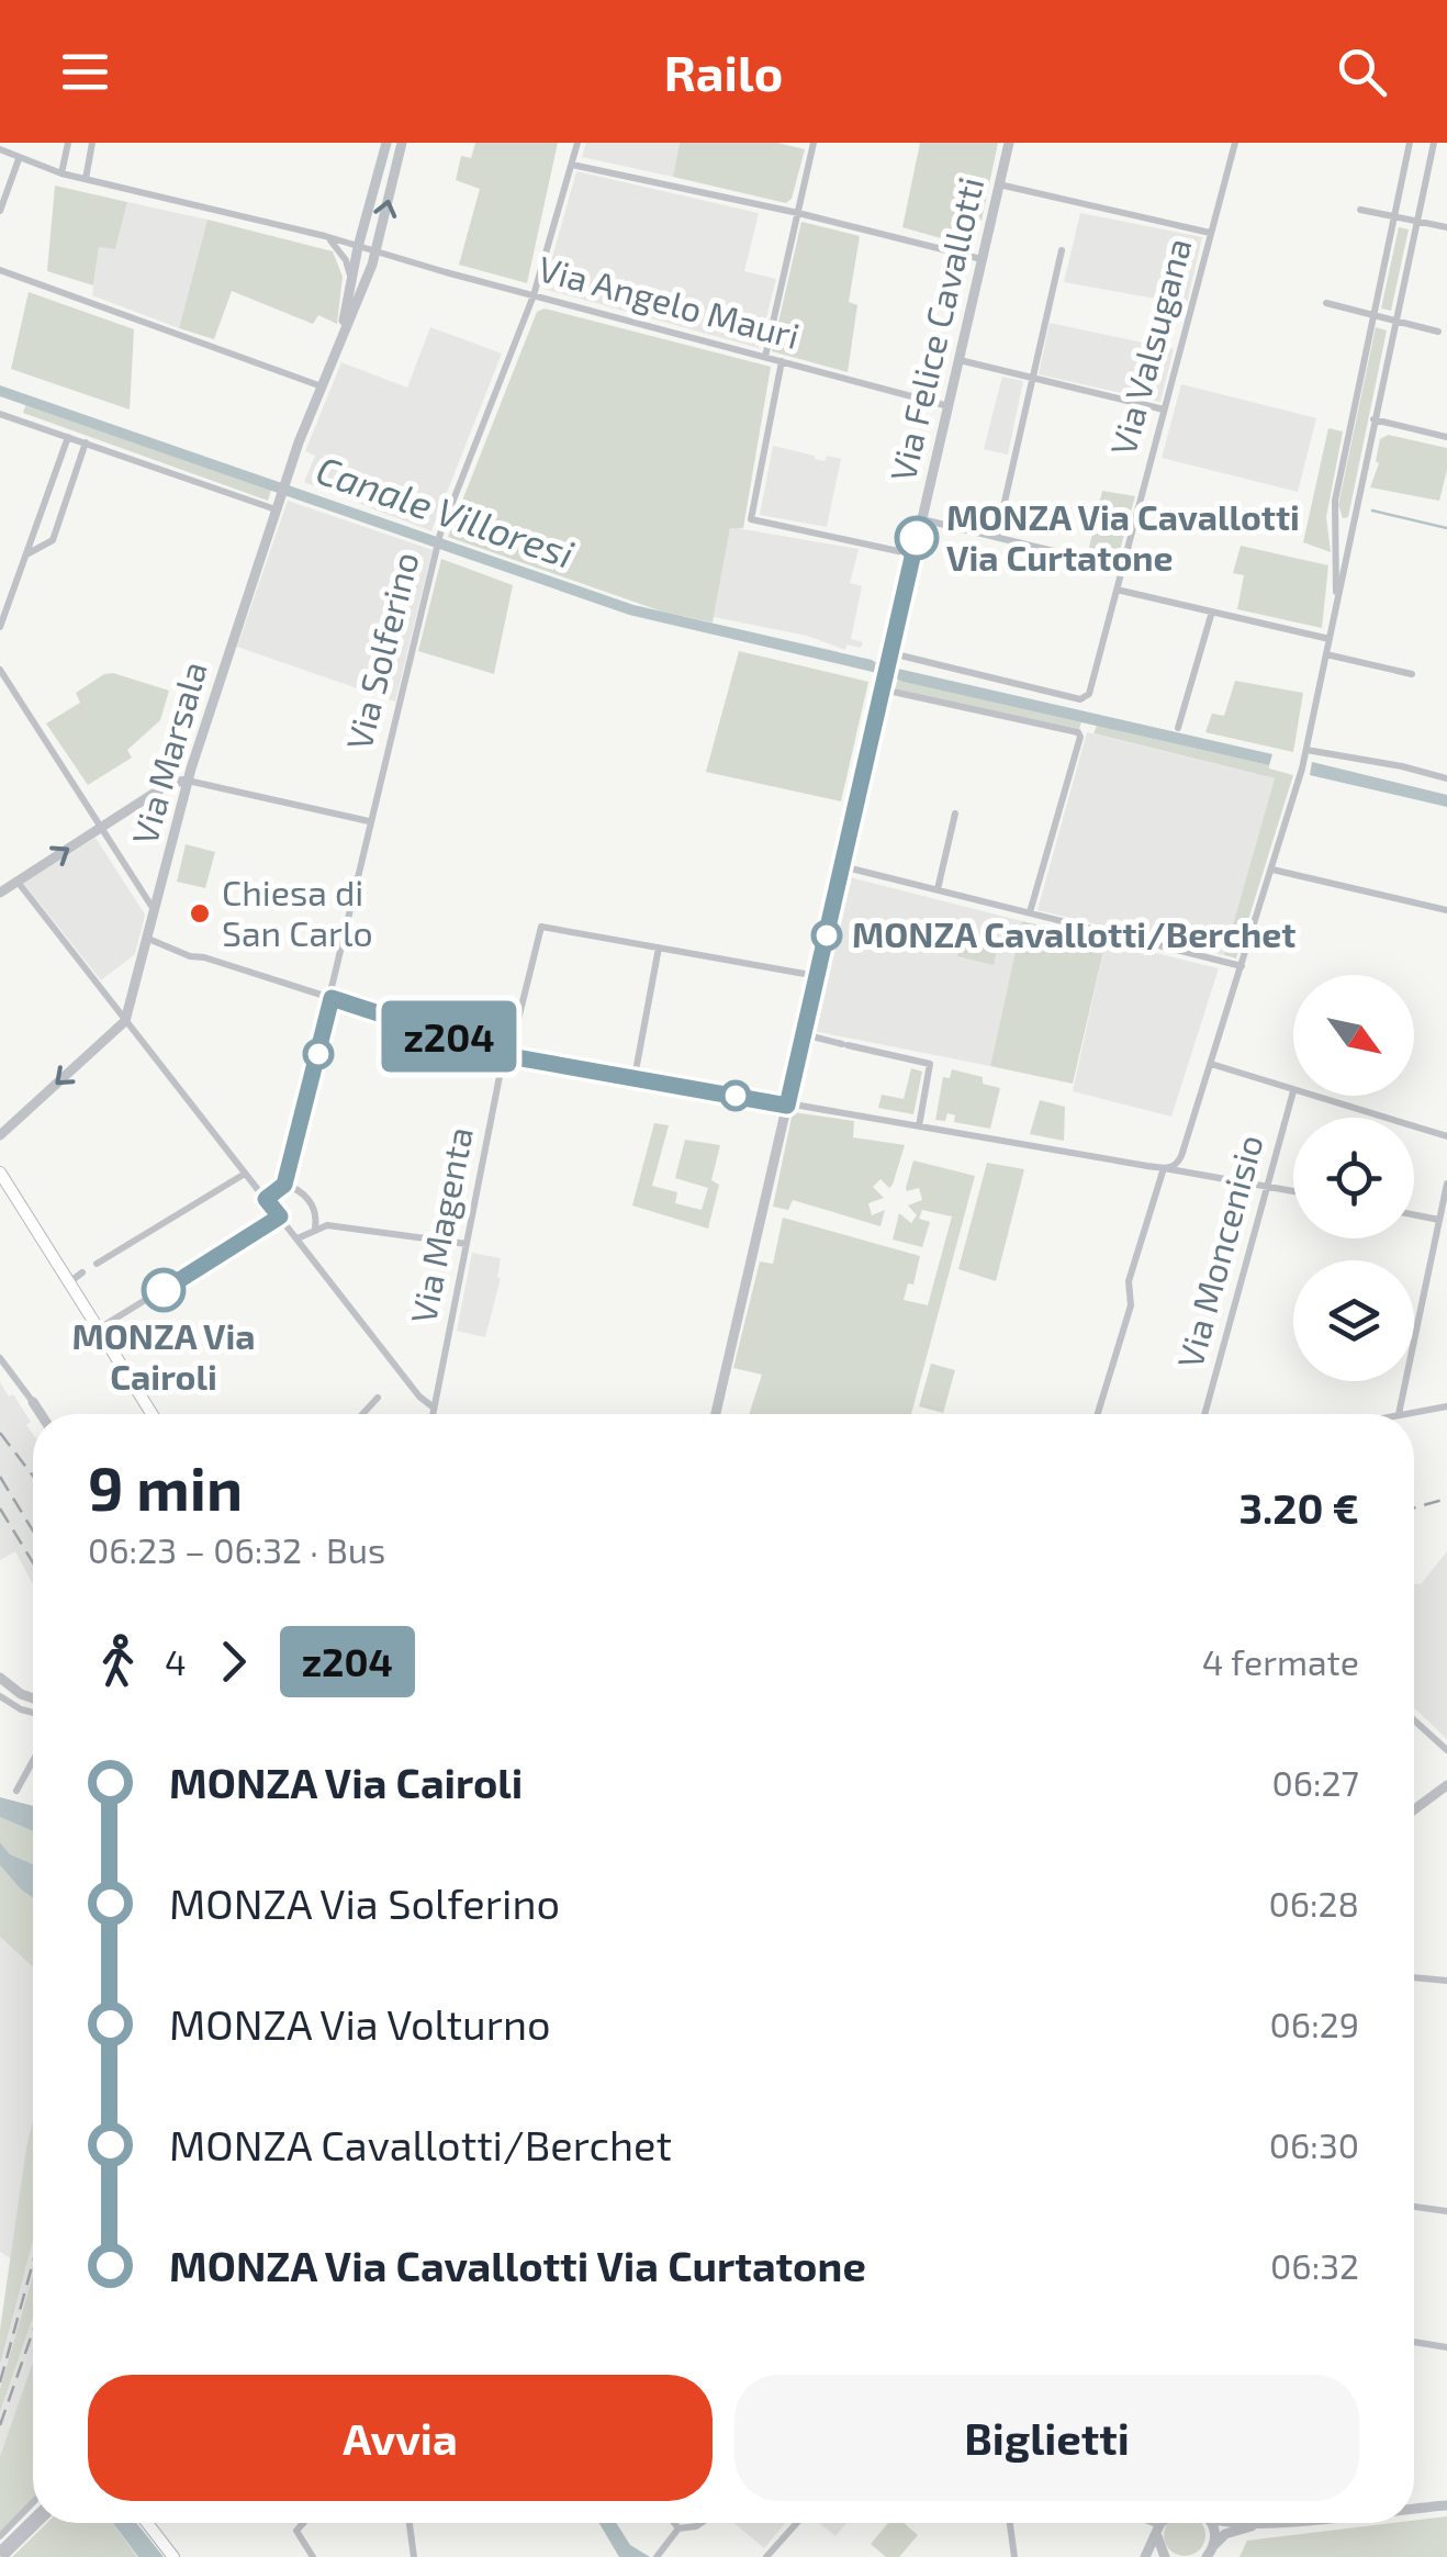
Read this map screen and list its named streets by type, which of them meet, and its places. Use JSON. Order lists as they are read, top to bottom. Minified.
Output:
{"streets":{"street":["Via Angelo Mauri","Via Felice Cavallotti","Via Valsugana","Via Solferino","Via Marsala","Via Magenta","Via Moncenisio"]},"crossings":[["Via Angelo Mauri","Via Felice Cavallotti"],["Via Angelo Mauri","Via Solferino"],["Via Angelo Mauri","Via Marsala"],["Via Felice Cavallotti","Via Valsugana"]],"water":["Canale Villoresi"],"places":["MONZA Via Cavallotti Via Curtatone","Chiesa di San Carlo","MONZA Cavallotti/Berchet","MONZA Via Cairoli"],"lines":["bus line z204"],"north":"bottom right","page":{"header":"Railo","on_map":"z204","heading":["9 min","06:23 – 06:32 · Bus","3.20 €"],"legs":["4","z204","4 fermate"],"list":[{"name":"MONZA Via Cairoli","value":"06:27"},{"name":"MONZA Via Solferino","value":"06:28"},{"name":"MONZA Via Volturno","value":"06:29"},{"name":"MONZA Cavallotti/Berchet","value":"06:30"},{"name":"MONZA Via Cavallotti Via Curtatone","value":"06:32"}],"buttons":["Avvia","Biglietti"]}}
